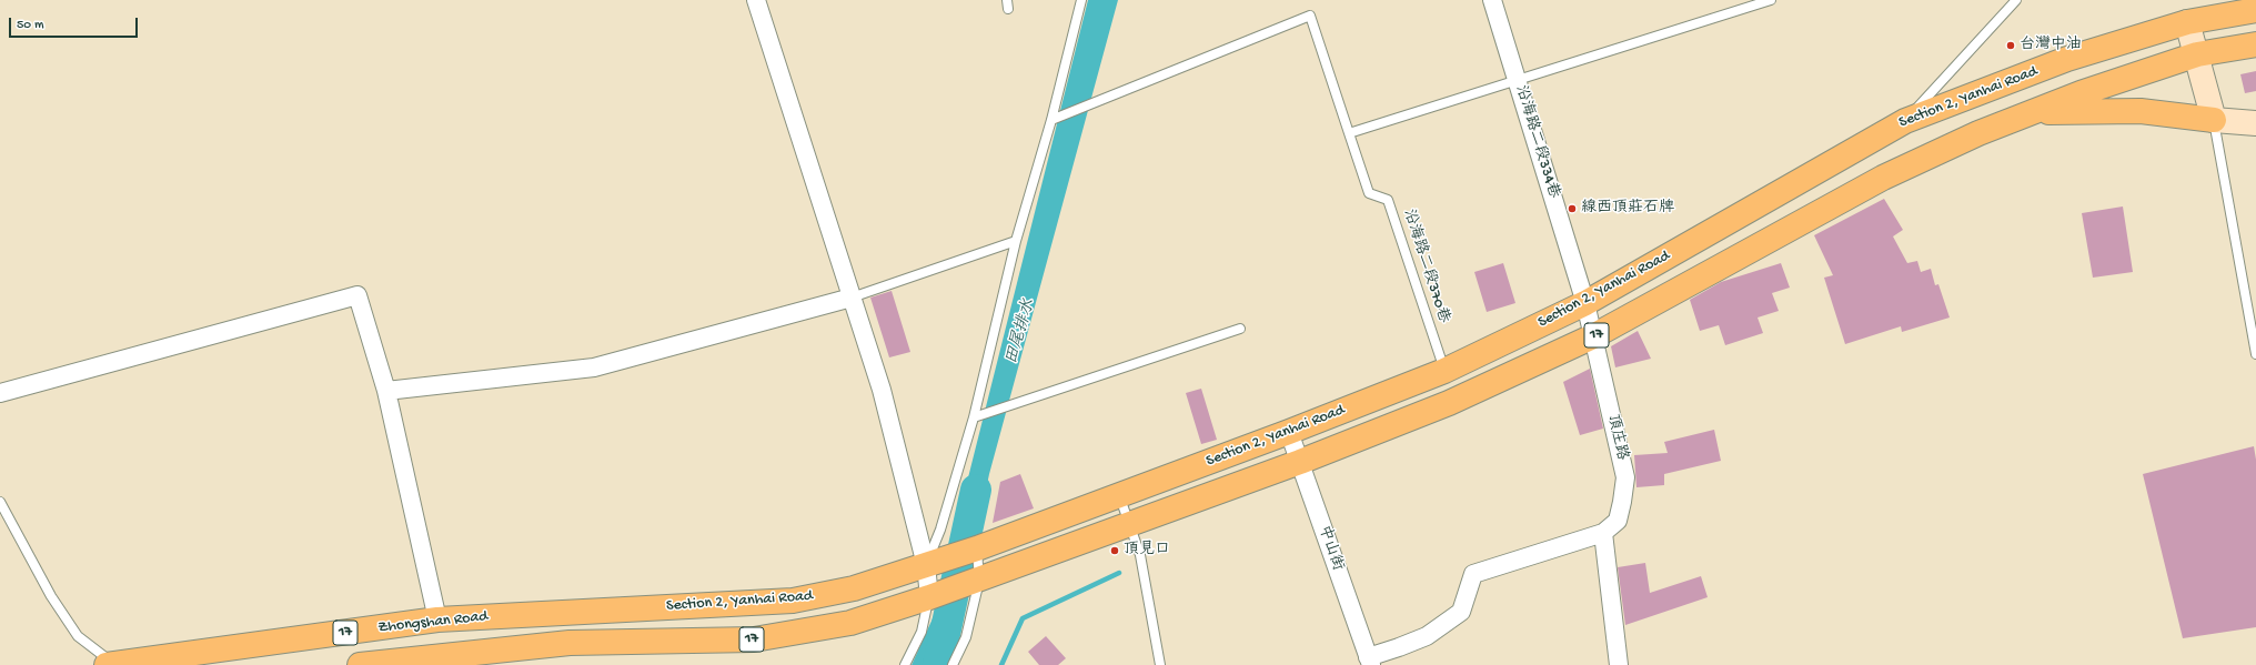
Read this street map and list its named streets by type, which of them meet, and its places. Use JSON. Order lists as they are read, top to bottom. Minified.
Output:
{"streets":{"main road":["Section 2, Yanhai Road","17","Zhongshan Road"],"street":["沿海路二段334巷","頂庄路","中山街"],"lane":["沿海路二段370巷"]},"crossings":[["Section 2, Yanhai Road","沿海路二段334巷"],["Section 2, Yanhai Road","沿海路二段370巷"],["Section 2, Yanhai Road","17"],["Section 2, Yanhai Road","頂庄路"],["Section 2, Yanhai Road","中山街"],["Section 2, Yanhai Road","Zhongshan Road"],["沿海路二段334巷","頂庄路"]],"water":["田尾排水"],"places":["台灣中油","線西頂莊石牌","頂見口"],"scale_bar":"50 m"}
